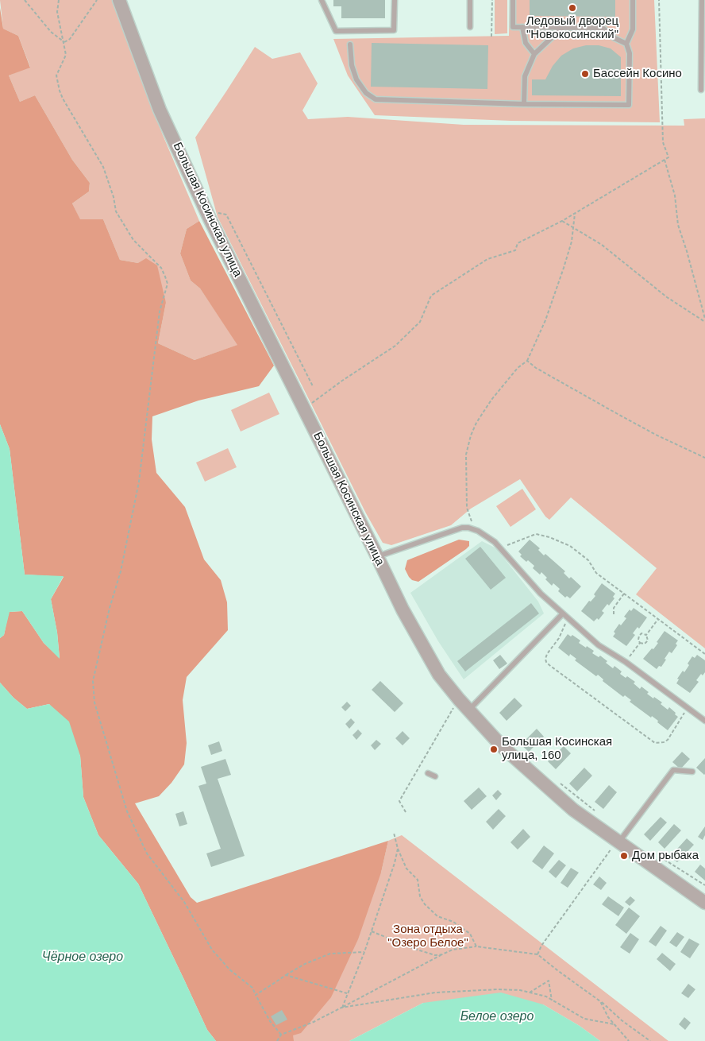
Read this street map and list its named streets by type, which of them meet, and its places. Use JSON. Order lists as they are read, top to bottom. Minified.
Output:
{"streets":{"street":["Большая Косинская улица"]},"water":["Чёрное озеро","Белое озеро"],"parks":["Зона отдыха \"Озеро Белое\""],"places":["Ледовый дворец \"Новокосинский\"","Бассейн Косино","Большая Косинская улица, 160","Дом рыбака"]}
